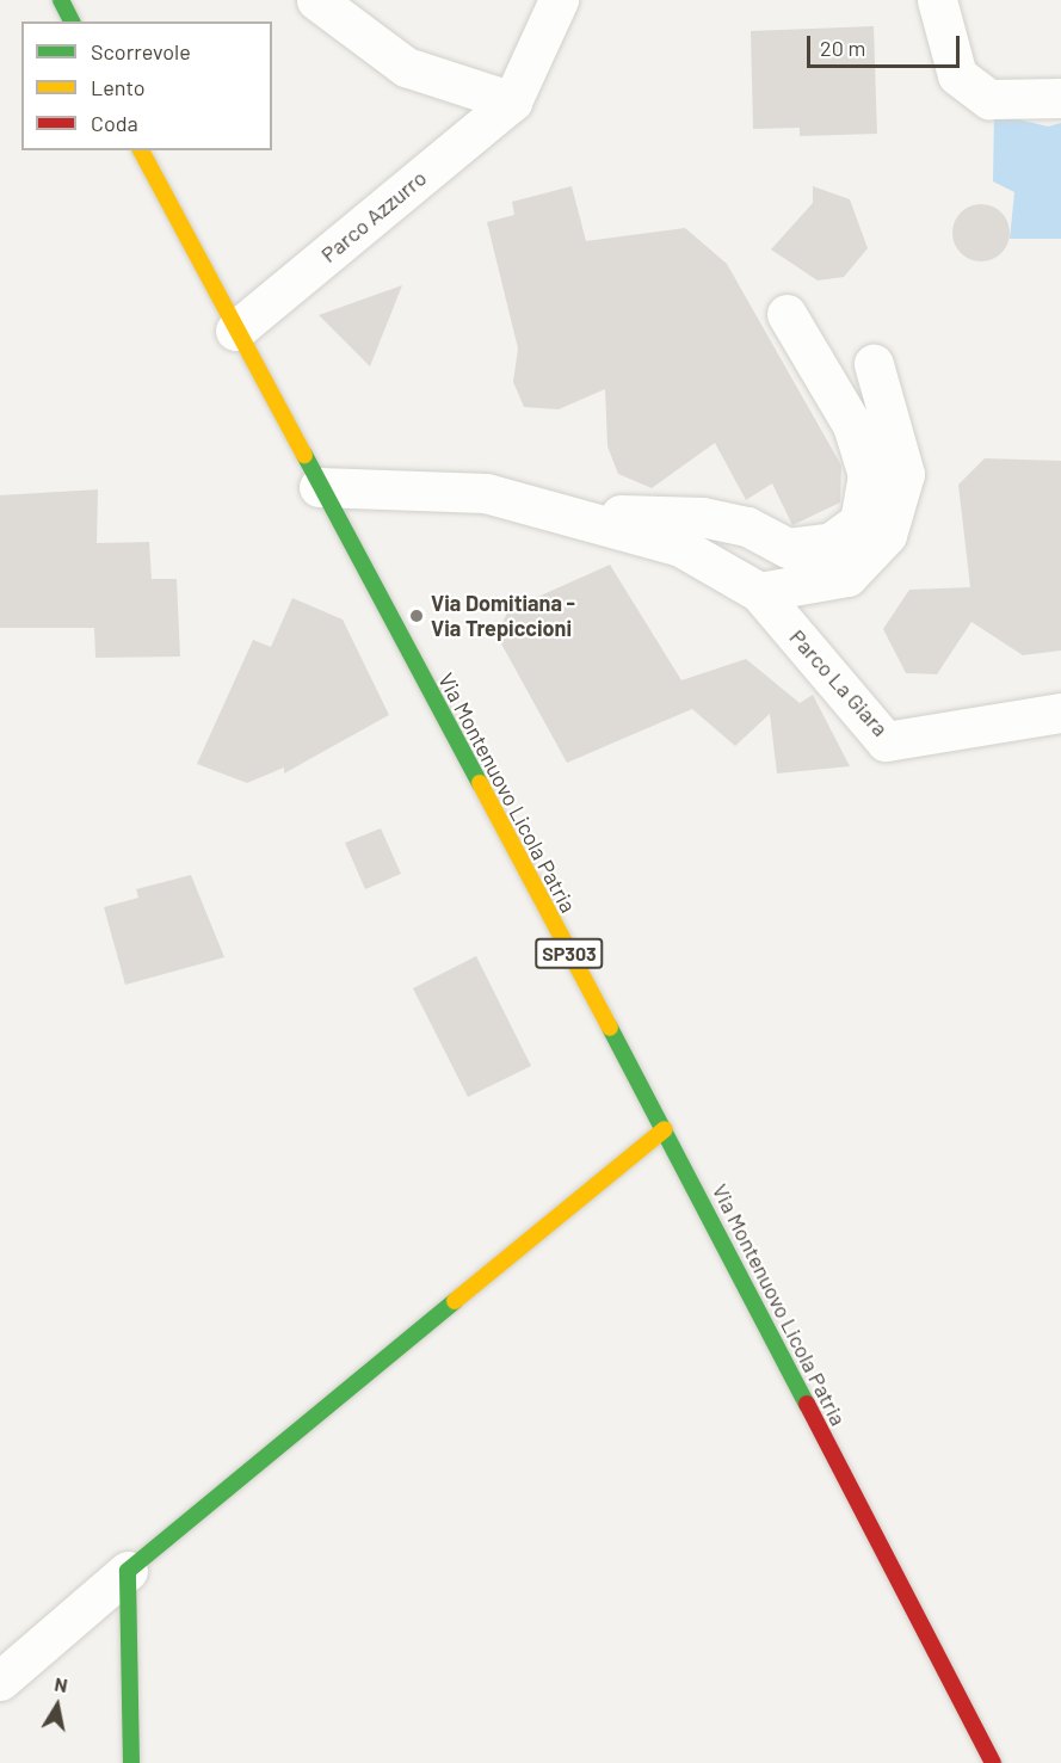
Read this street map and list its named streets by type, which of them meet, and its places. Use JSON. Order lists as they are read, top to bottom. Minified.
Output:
{"streets":{"main road":["Via Montenuovo Licola Patria","SP303"],"street":["Parco Azzurro","Parco La Giara"]},"crossings":[["Parco Azzurro","Via Montenuovo Licola Patria"],["Parco La Giara","Via Montenuovo Licola Patria"]],"places":["Via Domitiana - Via Trepiccioni"],"legend":["Scorrevole","Lento","Coda"],"scale_bar":"20 m","north":"top"}
